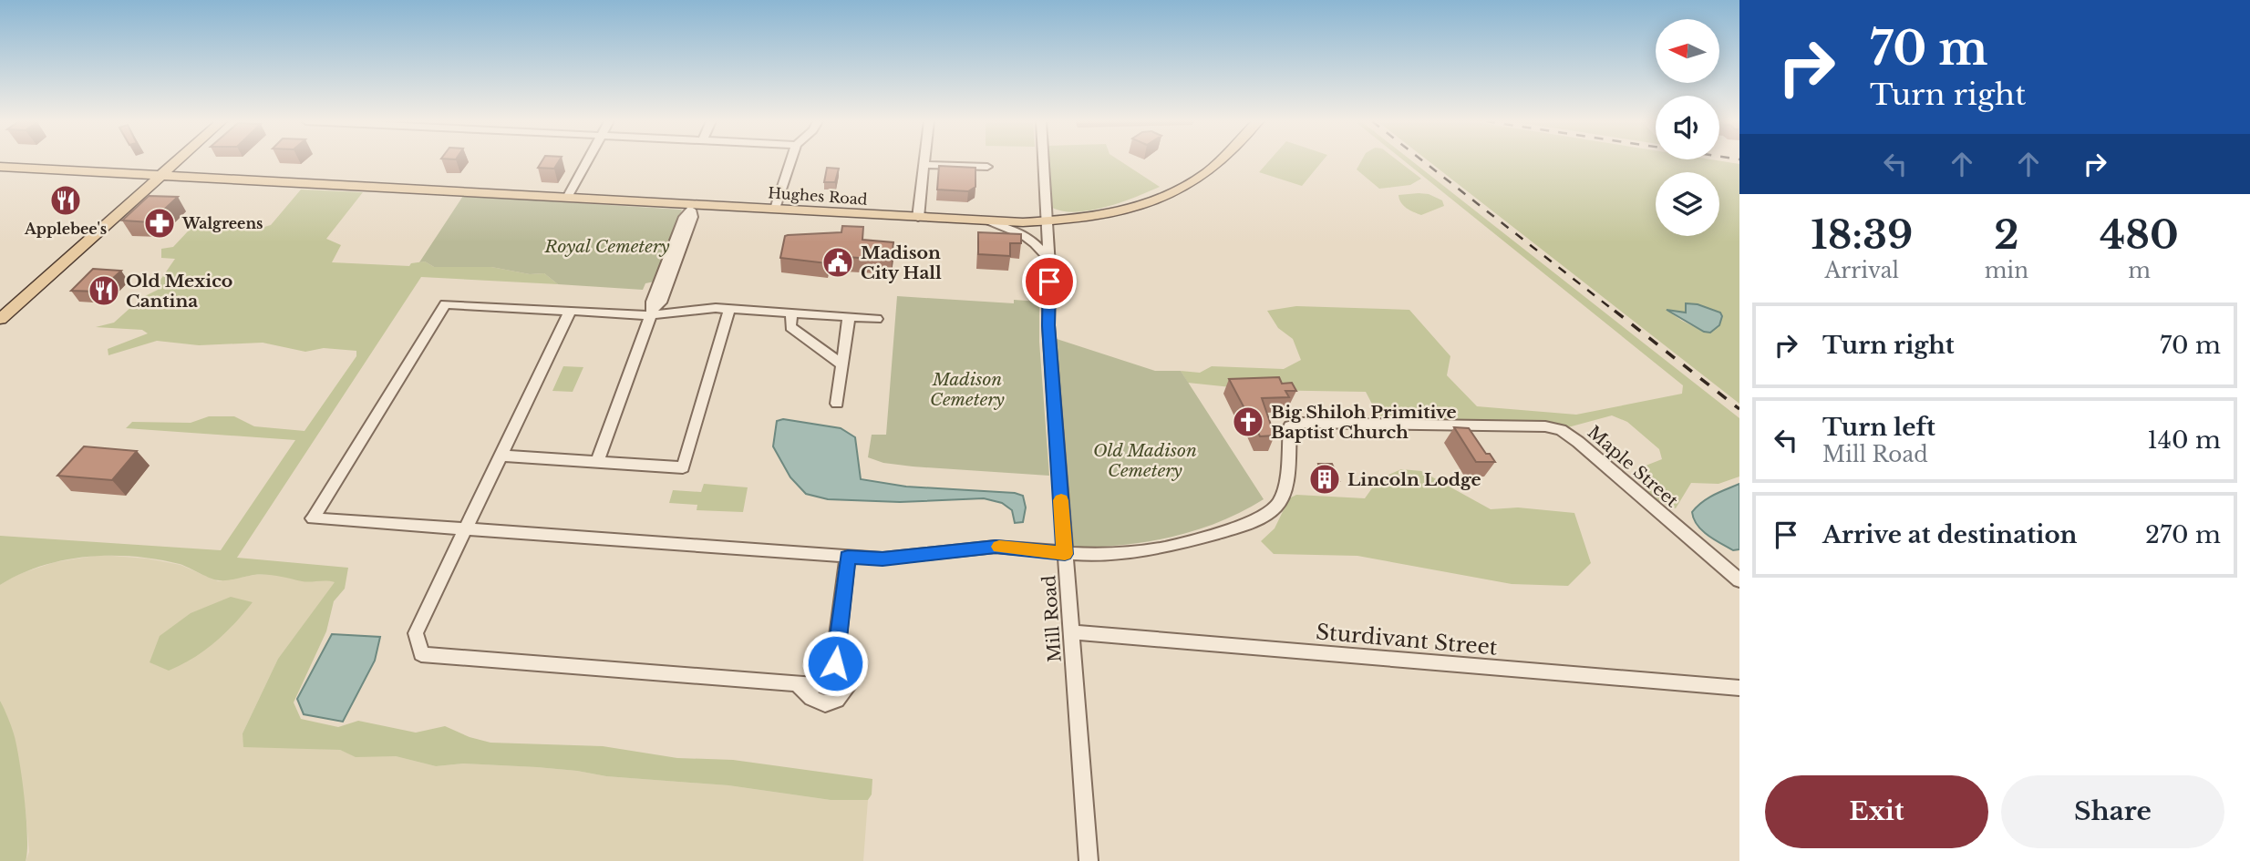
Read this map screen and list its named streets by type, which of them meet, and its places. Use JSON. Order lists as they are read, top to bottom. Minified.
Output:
{"streets":{"main road":["Hughes Road"],"street":["Maple Street","Mill Road","Sturdivant Street"]},"crossings":[["Hughes Road","Mill Road"],["Maple Street","Mill Road"],["Mill Road","Sturdivant Street"]],"parks":["Royal Cemetery","Madison Cemetery","Old Madison Cemetery"],"places":{"restaurant":["Applebee's","Old Mexico Cantina"],"pharmacy":["Walgreens"],"public building":["Madison City Hall"],"church":["Big Shiloh Primitive Baptist Church"],"building":["Lincoln Lodge"]},"north":"left","page":{"turn":["70 m","Turn right"],"eta":["18:39","Arrival","2","min","480","m"],"list":[{"name":"Turn right","value":"70 m"},{"name":"Turn left","note":"Mill Road","value":"140 m"},{"name":"Arrive at destination","value":"270 m"}],"buttons":["Exit","Share"]}}
